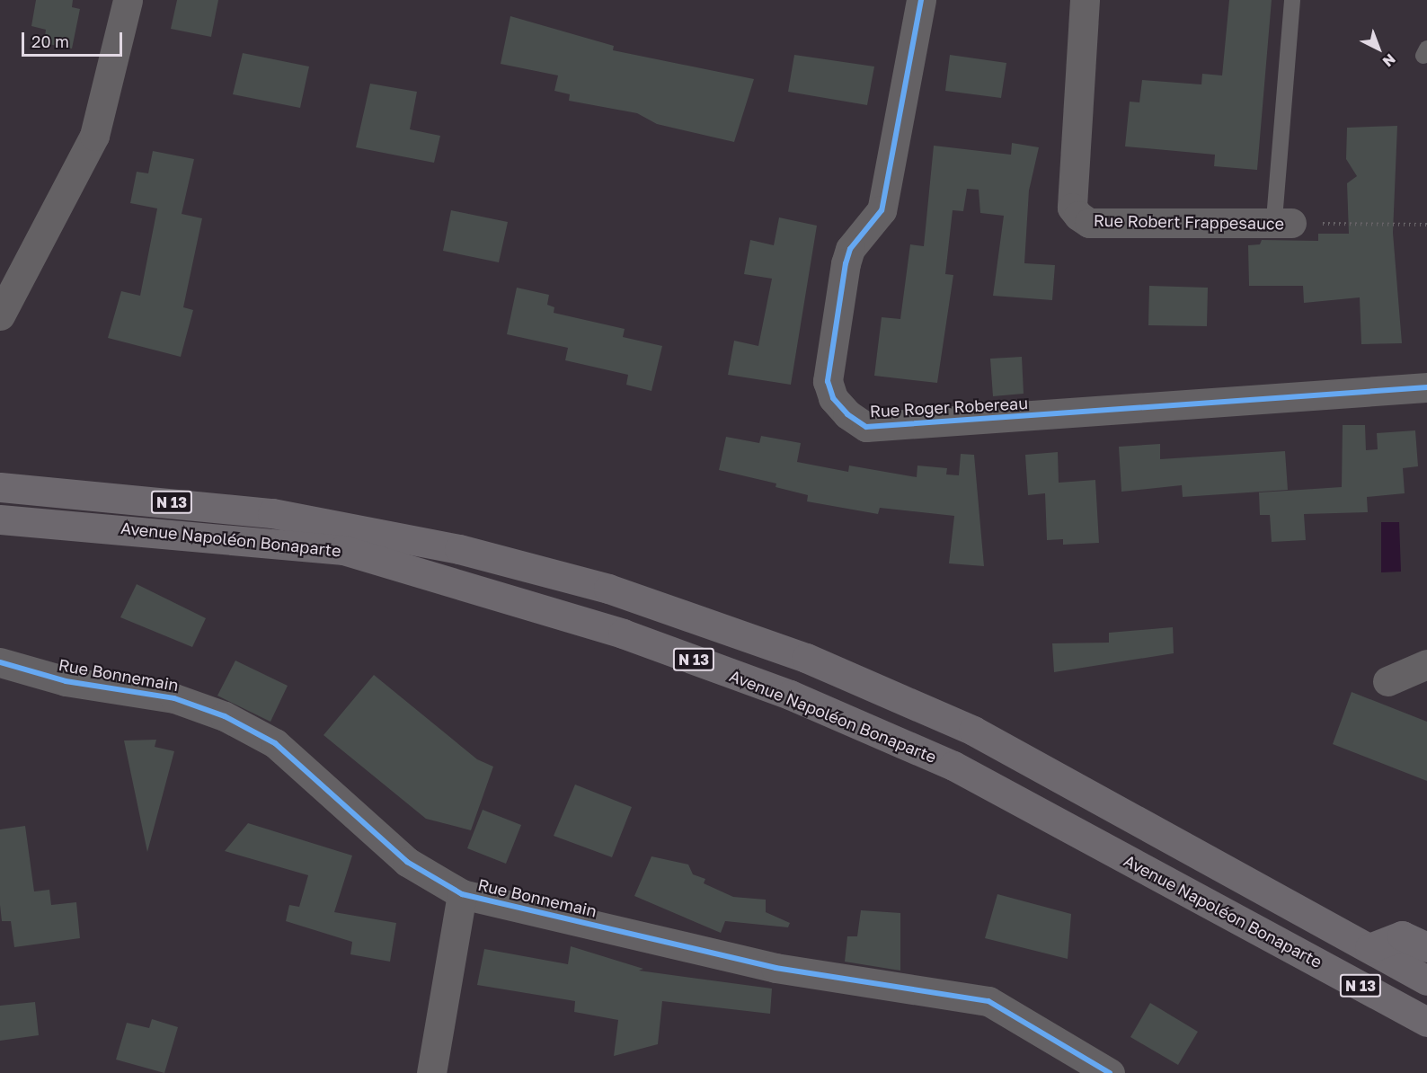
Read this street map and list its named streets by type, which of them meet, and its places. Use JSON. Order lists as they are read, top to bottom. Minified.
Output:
{"streets":{"main road":["N 13","Avenue Napoléon Bonaparte"],"street":["Rue Robert Frappesauce","Rue Roger Robereau","Rue Bonnemain"]},"scale_bar":"20 m","north":"bottom right"}
